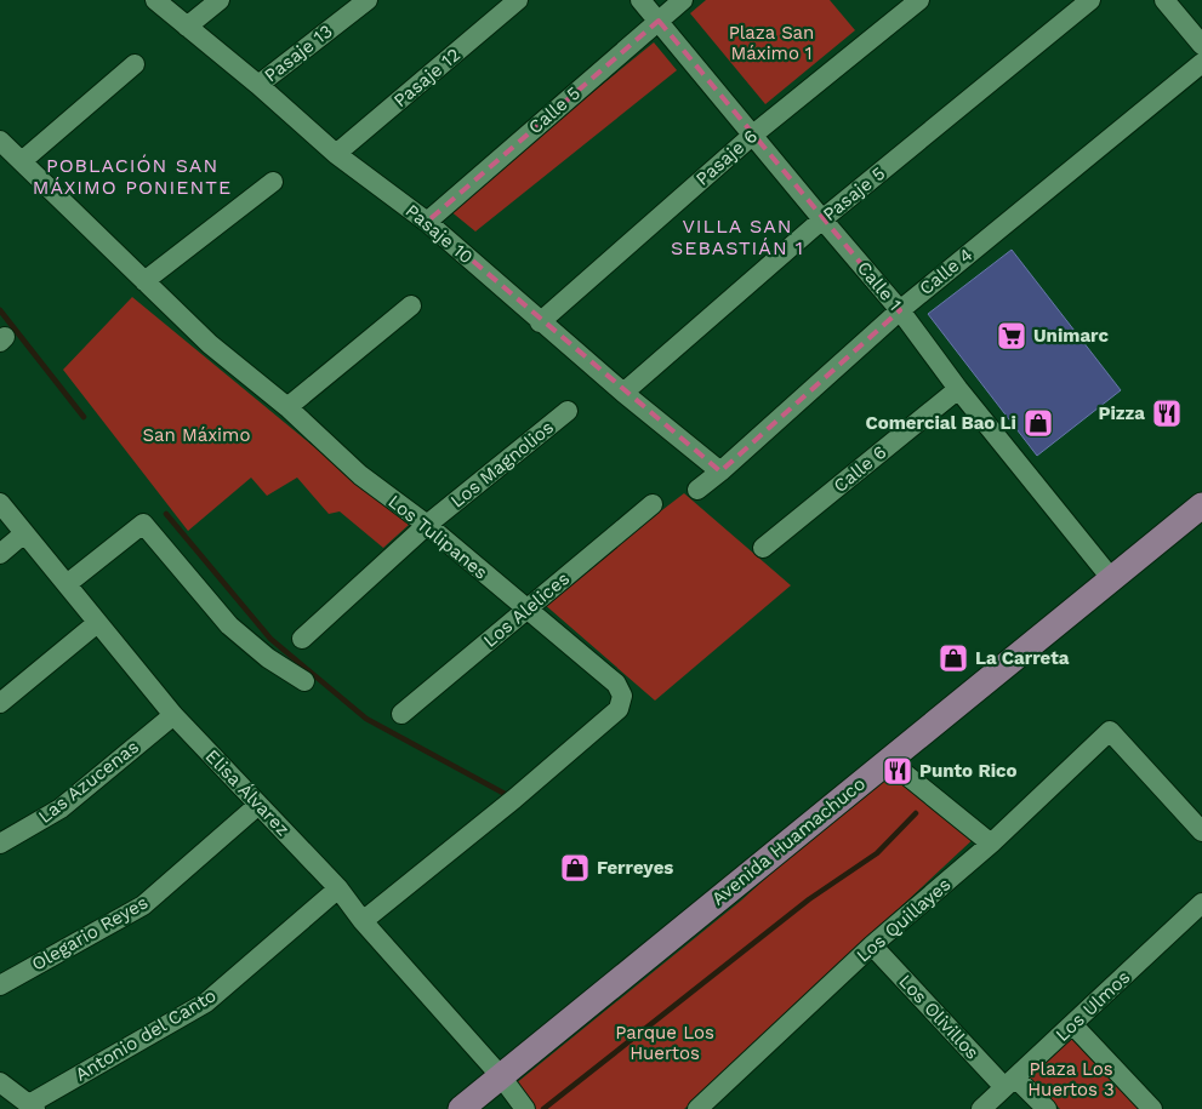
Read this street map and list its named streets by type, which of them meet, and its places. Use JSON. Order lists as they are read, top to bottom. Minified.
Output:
{"streets":{"main road":["Avenida Huamachuco"],"street":["Pasaje 13","Pasaje 12","Calle 5","Pasaje 6","Pasaje 5","Pasaje 10","Calle 4","Calle 1","Los Magnolios","Calle 6","Los Tulipanes","Los Alelices","Las Azucenas","Elisa Álvarez","Los Quillayes","Olegario Reyes","Los Ulmos","Los Olivillos","Antonio del Canto"]},"crossings":[["Pasaje 13","Pasaje 10"],["Pasaje 12","Pasaje 10"],["Calle 5","Pasaje 10"],["Calle 5","Calle 1"],["Pasaje 6","Pasaje 10"],["Pasaje 6","Calle 1"],["Pasaje 5","Pasaje 10"],["Pasaje 5","Calle 1"],["Pasaje 10","Calle 4"],["Calle 4","Calle 1"],["Calle 1","Calle 6"],["Calle 1","Avenida Huamachuco"],["Los Magnolios","Los Tulipanes"],["Los Tulipanes","Los Alelices"],["Los Tulipanes","Elisa Álvarez"],["Las Azucenas","Elisa Álvarez"],["Elisa Álvarez","Avenida Huamachuco"],["Elisa Álvarez","Olegario Reyes"],["Elisa Álvarez","Antonio del Canto"],["Los Quillayes","Los Olivillos"],["Los Ulmos","Los Olivillos"]],"districts":["POBLACIÓN SAN MÁXIMO PONIENTE","VILLA SAN SEBASTIÁN 1"],"parks":["Plaza San Máximo 1","San Máximo","Parque Los Huertos","Plaza Los Huertos 3"],"places":{"supermarket":["Unimarc"],"restaurant":["Pizza","Punto Rico"],"shop":["Comercial Bao Li","La Carreta","Ferreyes"]}}
